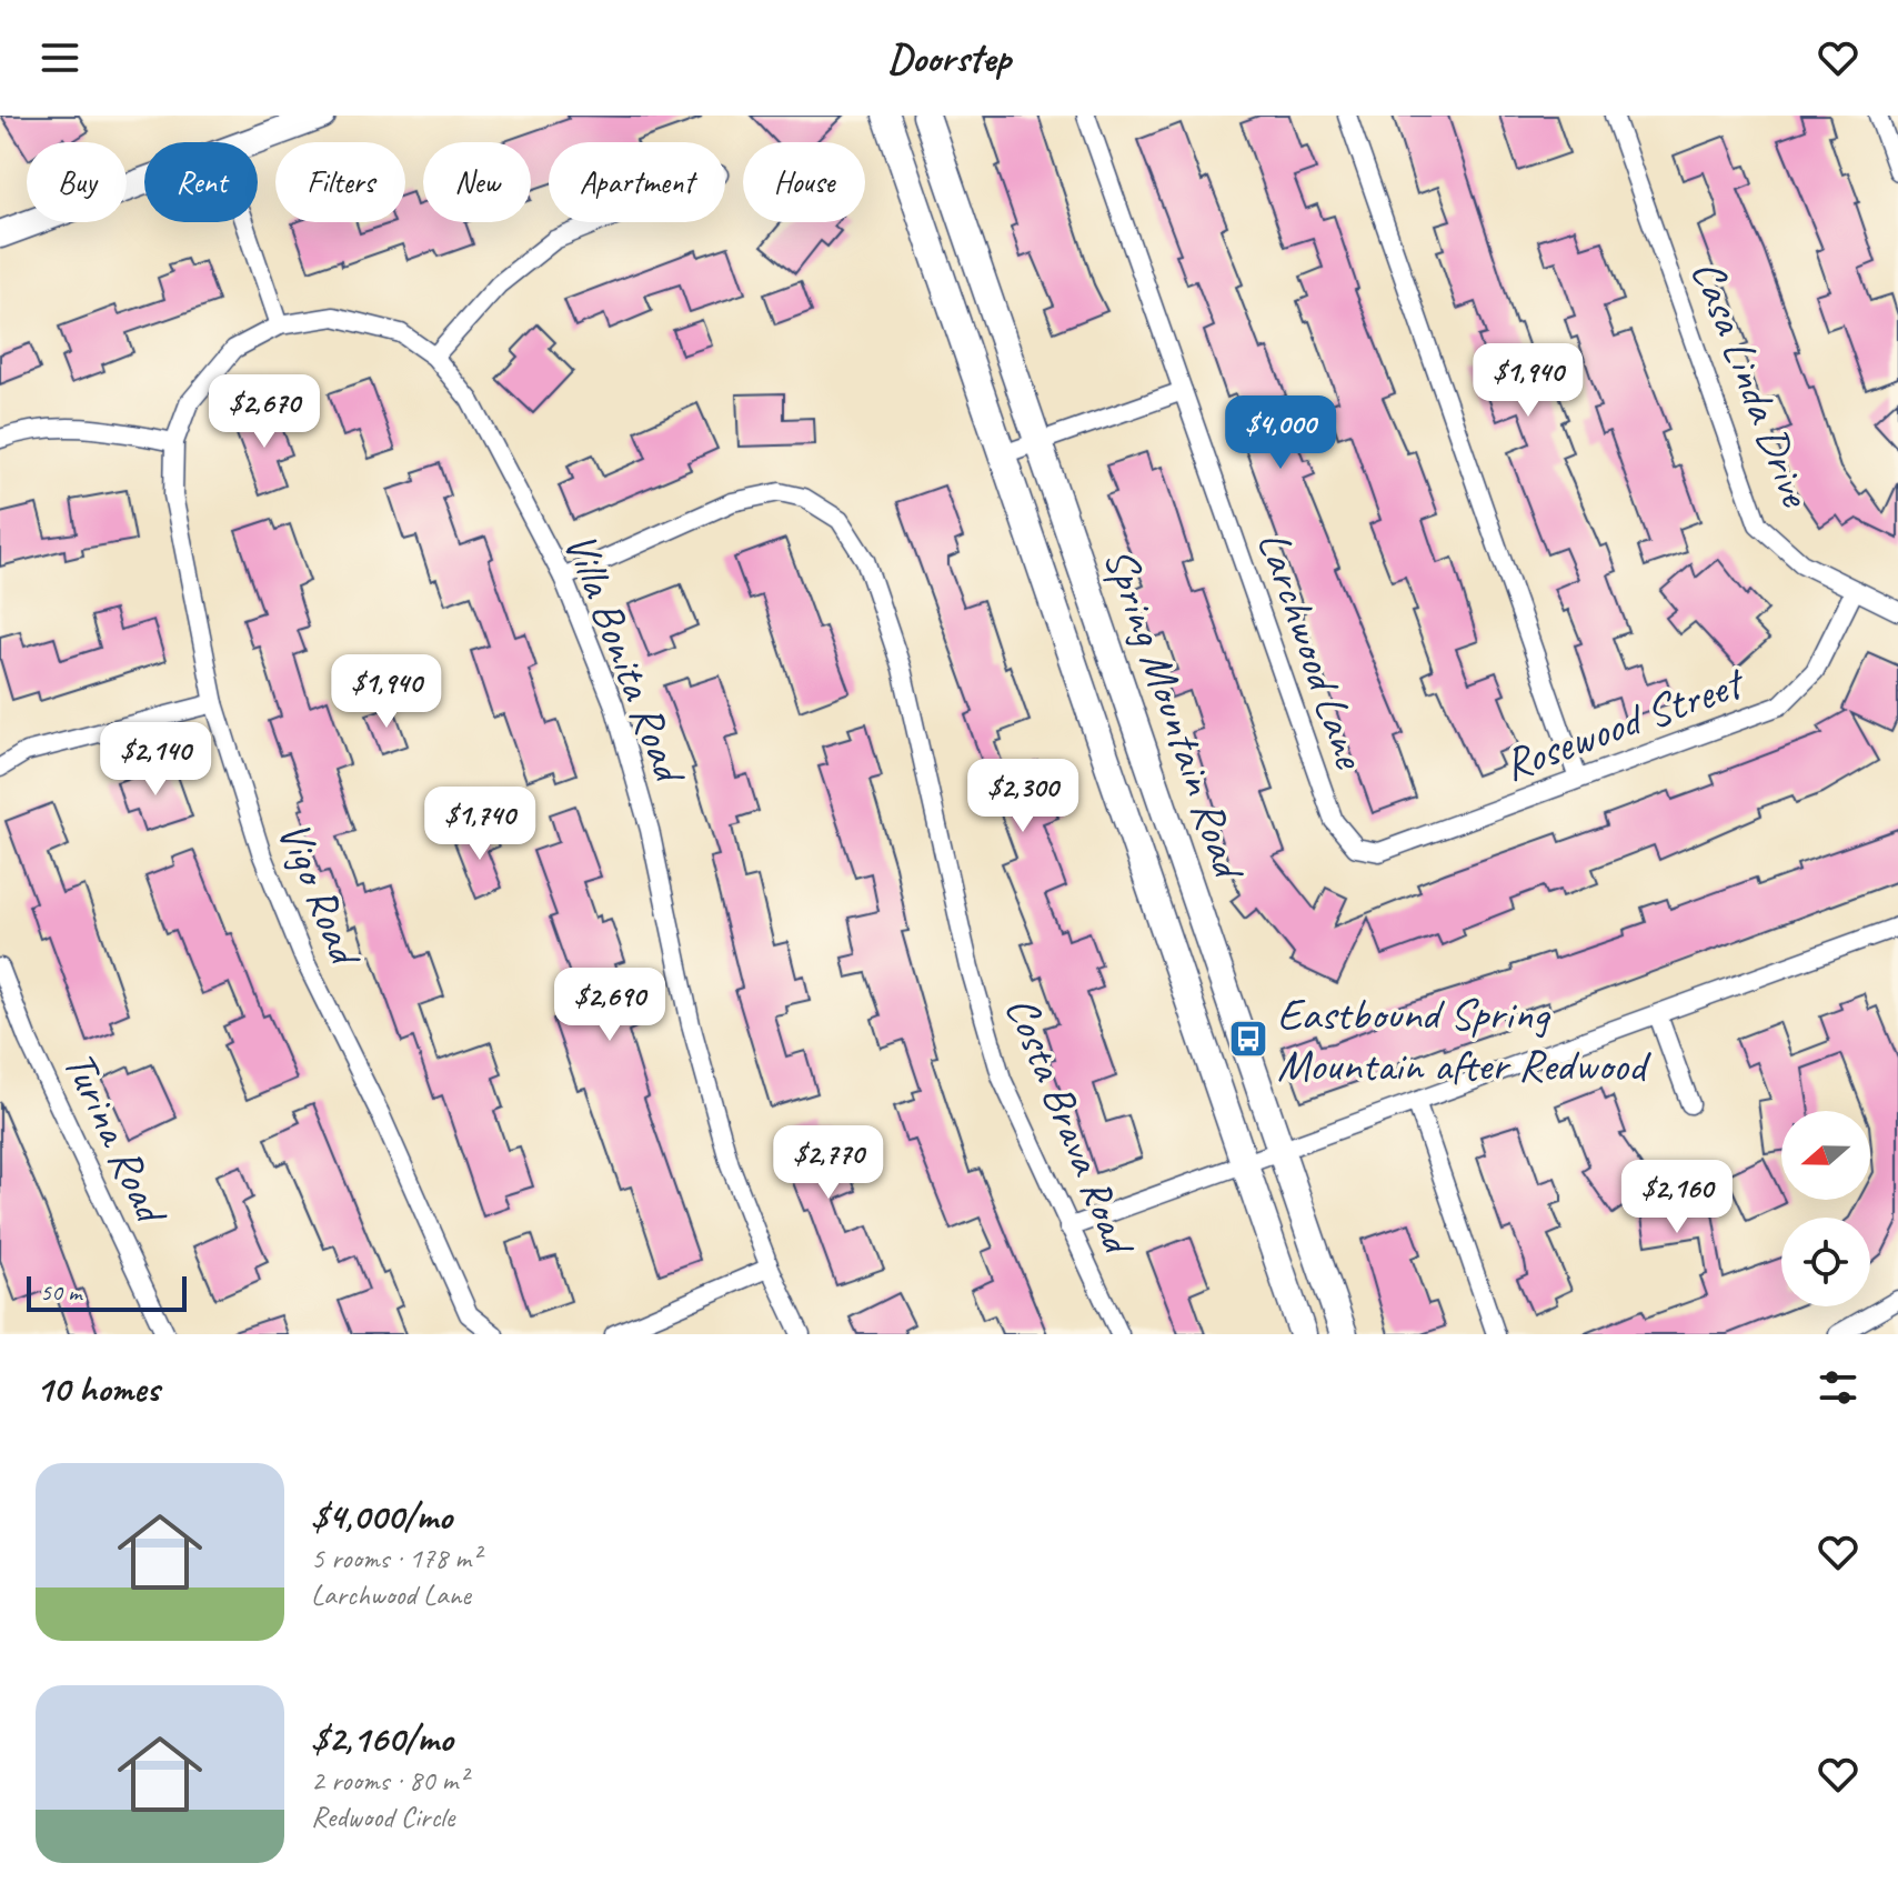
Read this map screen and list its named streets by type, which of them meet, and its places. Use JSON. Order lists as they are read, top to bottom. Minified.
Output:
{"streets":{"main road":["Spring Mountain Road"],"street":["Casa Linda Drive","Larchwood Lane","Villa Bonita Road","Rosewood Street","Vigo Road","Costa Brava Road","Turina Road"]},"crossings":[["Casa Linda Drive","Rosewood Street"],["Larchwood Lane","Rosewood Street"],["Villa Bonita Road","Vigo Road"],["Villa Bonita Road","Costa Brava Road"]],"places":{"bus stop":["Eastbound Spring Mountain after Redwood"]},"scale_bar":"50 m","north":"left","page":{"header":"Doorstep","chip":["Buy","Rent","Filters","New","Apartment","House"],"price":["$1,940","$2,670","$4,000","$1,940","$2,140","$2,300","$1,740","$2,690","$2,770","$2,160"],"scale":"50 m","heading":"10 homes","list":[{"name":"$4,000/mo","note":"5 rooms · 178 m² · Larchwood Lane"},{"name":"$2,160/mo","note":"2 rooms · 80 m² · Redwood Circle"}]}}
